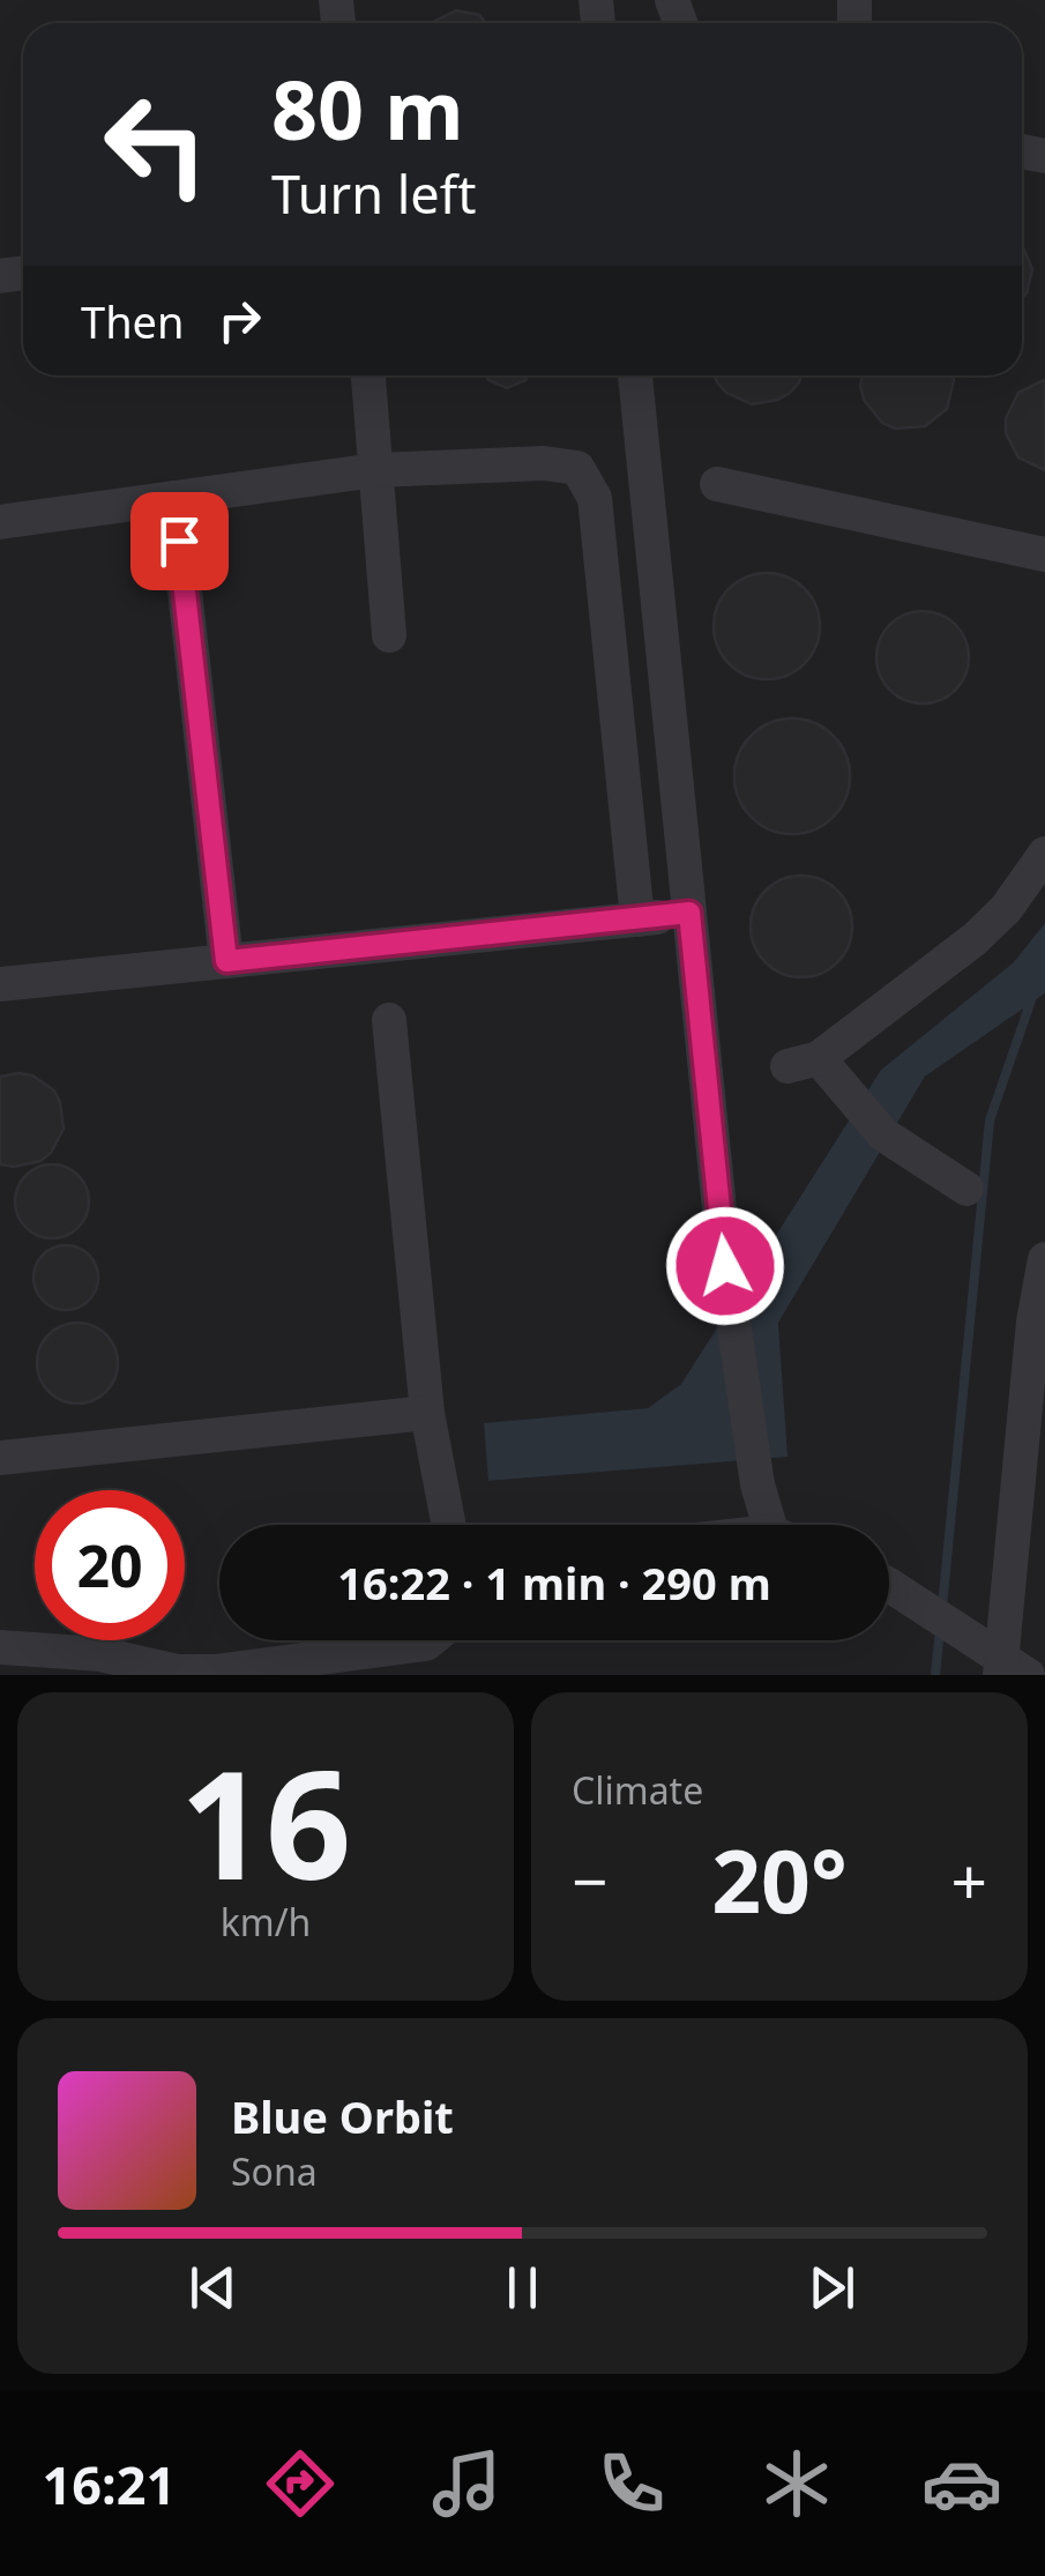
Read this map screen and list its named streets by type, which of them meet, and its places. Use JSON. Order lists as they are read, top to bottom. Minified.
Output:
{"page":{"turn":["80 m","Turn left"],"then":"Then","limit":"20","trip":"16:22 · 1 min · 290 m","tile":[["16","km/h"],"Climate"],"heat":["−","20°","+"],"song":["Blue Orbit","Sona"],"tabs":"16:21"}}
